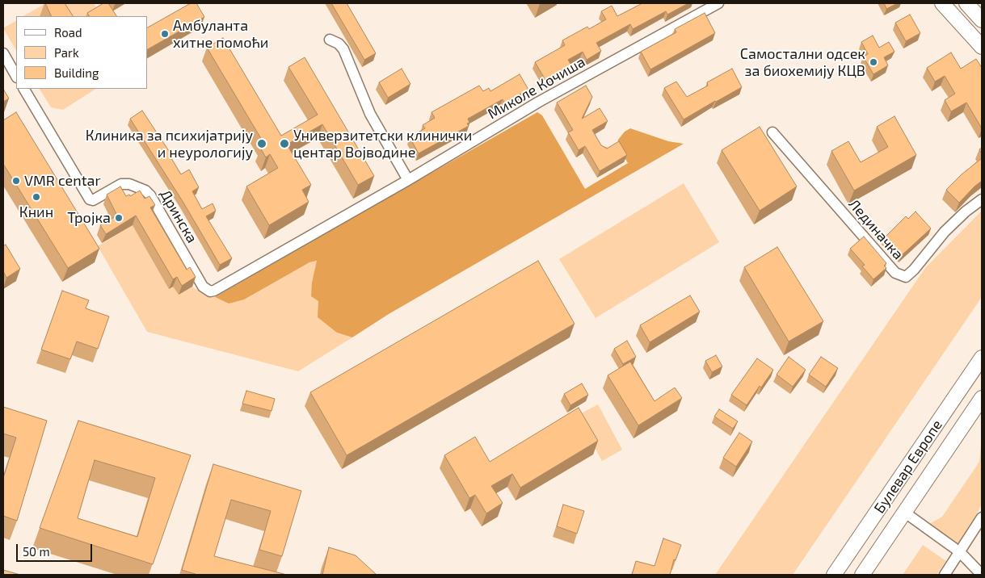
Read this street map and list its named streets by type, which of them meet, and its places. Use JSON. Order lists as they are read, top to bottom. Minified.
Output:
{"streets":{"main road":["Булевар Европе"],"street":["Миколе Кочиша","Дринска","Лединачка"]},"crossings":[["Миколе Кочиша","Дринска"]],"places":["Амбуланта хитне помоћи","Самостални одсек за биохемију КЦВ","Клиника за психијатрију и неурологију","Универзитетски клинички центар Војводине","VMR centar","Книн","Тројка"],"legend":["Road","Park","Building"],"scale_bar":"50 m"}
